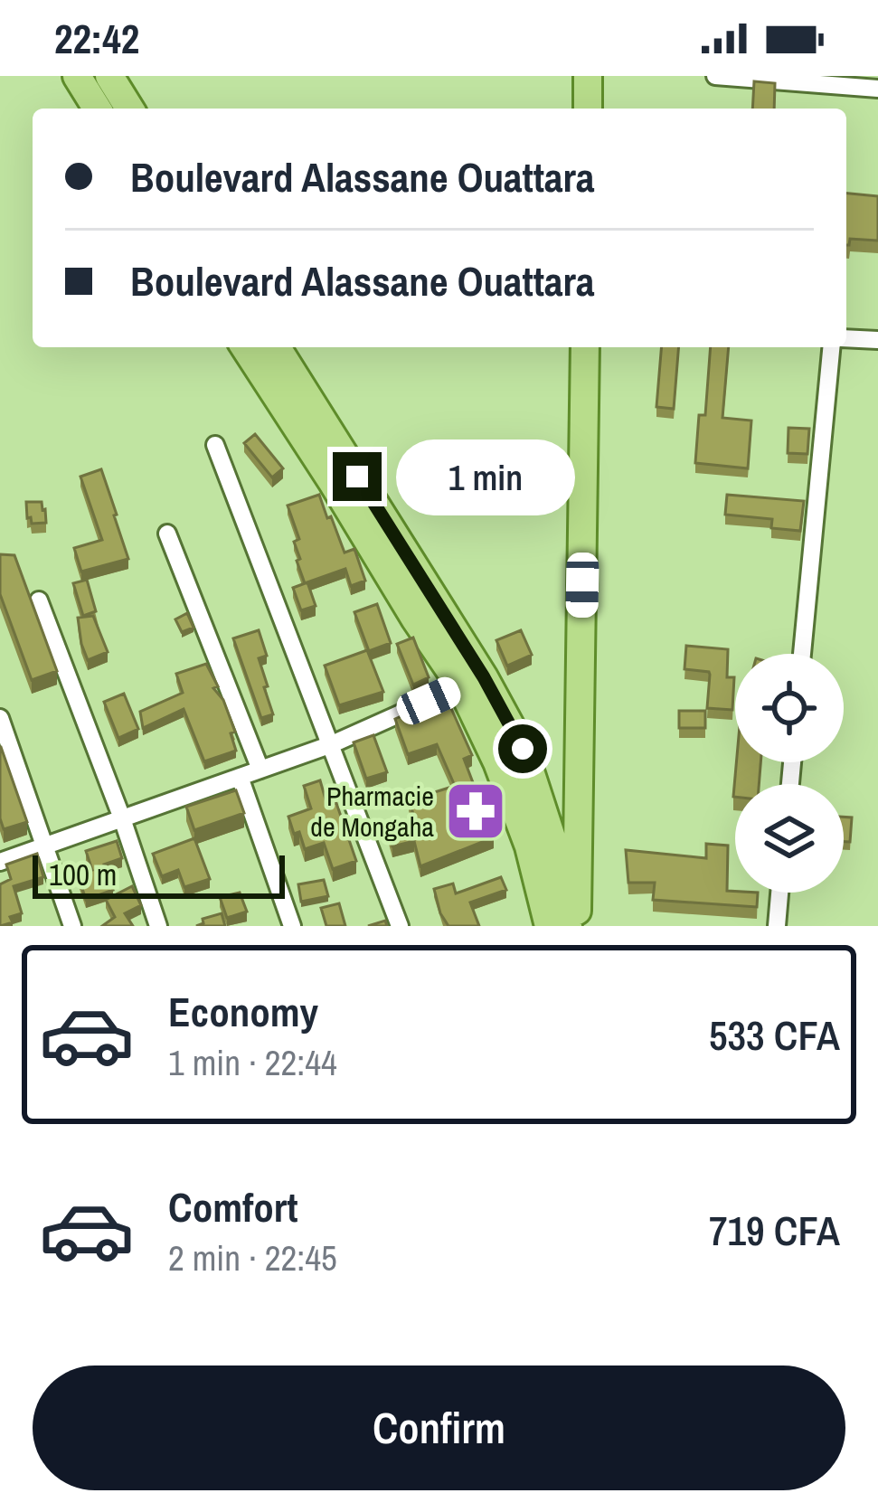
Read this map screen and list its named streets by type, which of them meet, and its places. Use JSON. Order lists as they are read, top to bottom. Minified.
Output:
{"places":{"pharmacy":["Pharmacie de Mongaha"]},"scale_bar":"100 m","page":{"status":"22:42","banner":["Boulevard Alassane Ouattara","Boulevard Alassane Ouattara"],"bubble":"1 min","scale":"100 m","list":[{"name":"Economy","note":"1 min · 22:44","value":"533 CFA"},{"name":"Comfort","note":"2 min · 22:45","value":"719 CFA"}],"buttons":"Confirm"}}
